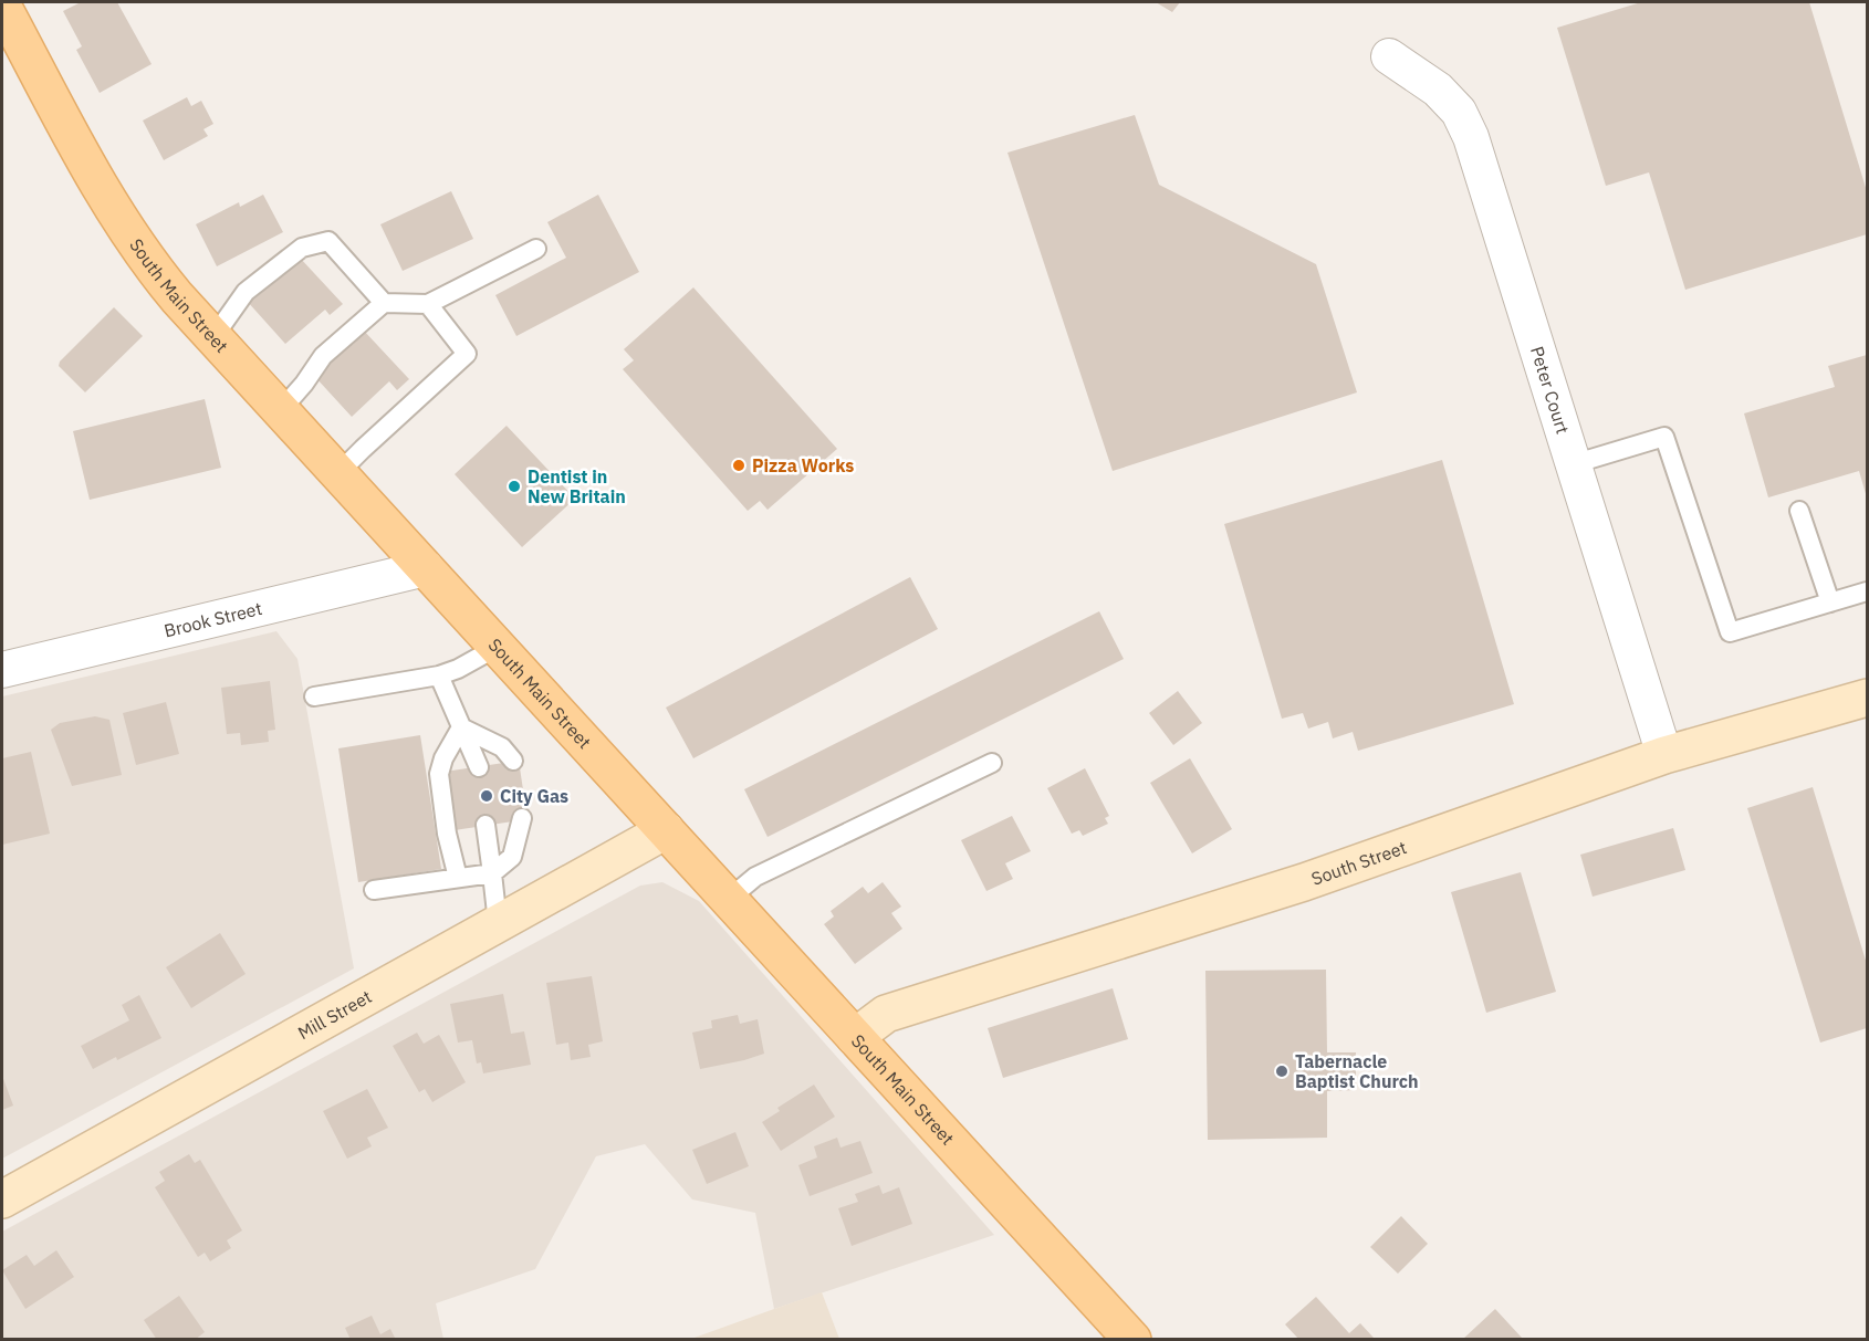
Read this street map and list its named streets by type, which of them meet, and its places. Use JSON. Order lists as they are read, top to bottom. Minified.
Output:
{"streets":{"main road":["South Main Street","South Street","Mill Street"],"street":["Peter Court","Brook Street"]},"crossings":[["South Main Street","Brook Street"],["South Main Street","South Street"],["South Main Street","Mill Street"],["Peter Court","South Street"]],"places":["Pizza Works","Dentist in New Britain","City Gas","Tabernacle Baptist Church"]}
